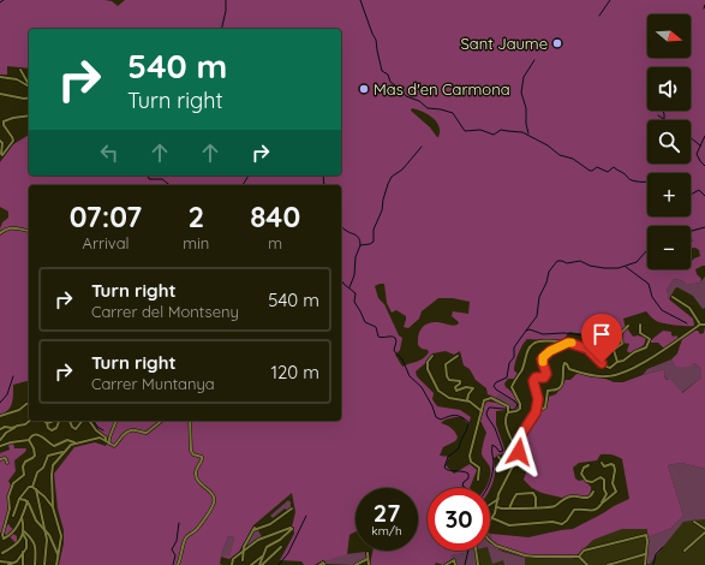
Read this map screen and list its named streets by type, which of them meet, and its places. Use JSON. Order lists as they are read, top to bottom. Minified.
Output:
{"places":["Sant Jaume","Mas d'en Carmona"],"north":"right","page":{"map_buttons":["+","−"],"turn":["540 m","Turn right"],"eta":["07:07","Arrival","2","min","840","m"],"list":[{"name":"Turn right","note":"Carrer del Montseny","value":"540 m"},{"name":"Turn right","note":"Carrer Muntanya","value":"120 m"}],"speed":"27 km/h","limit":"30"}}
